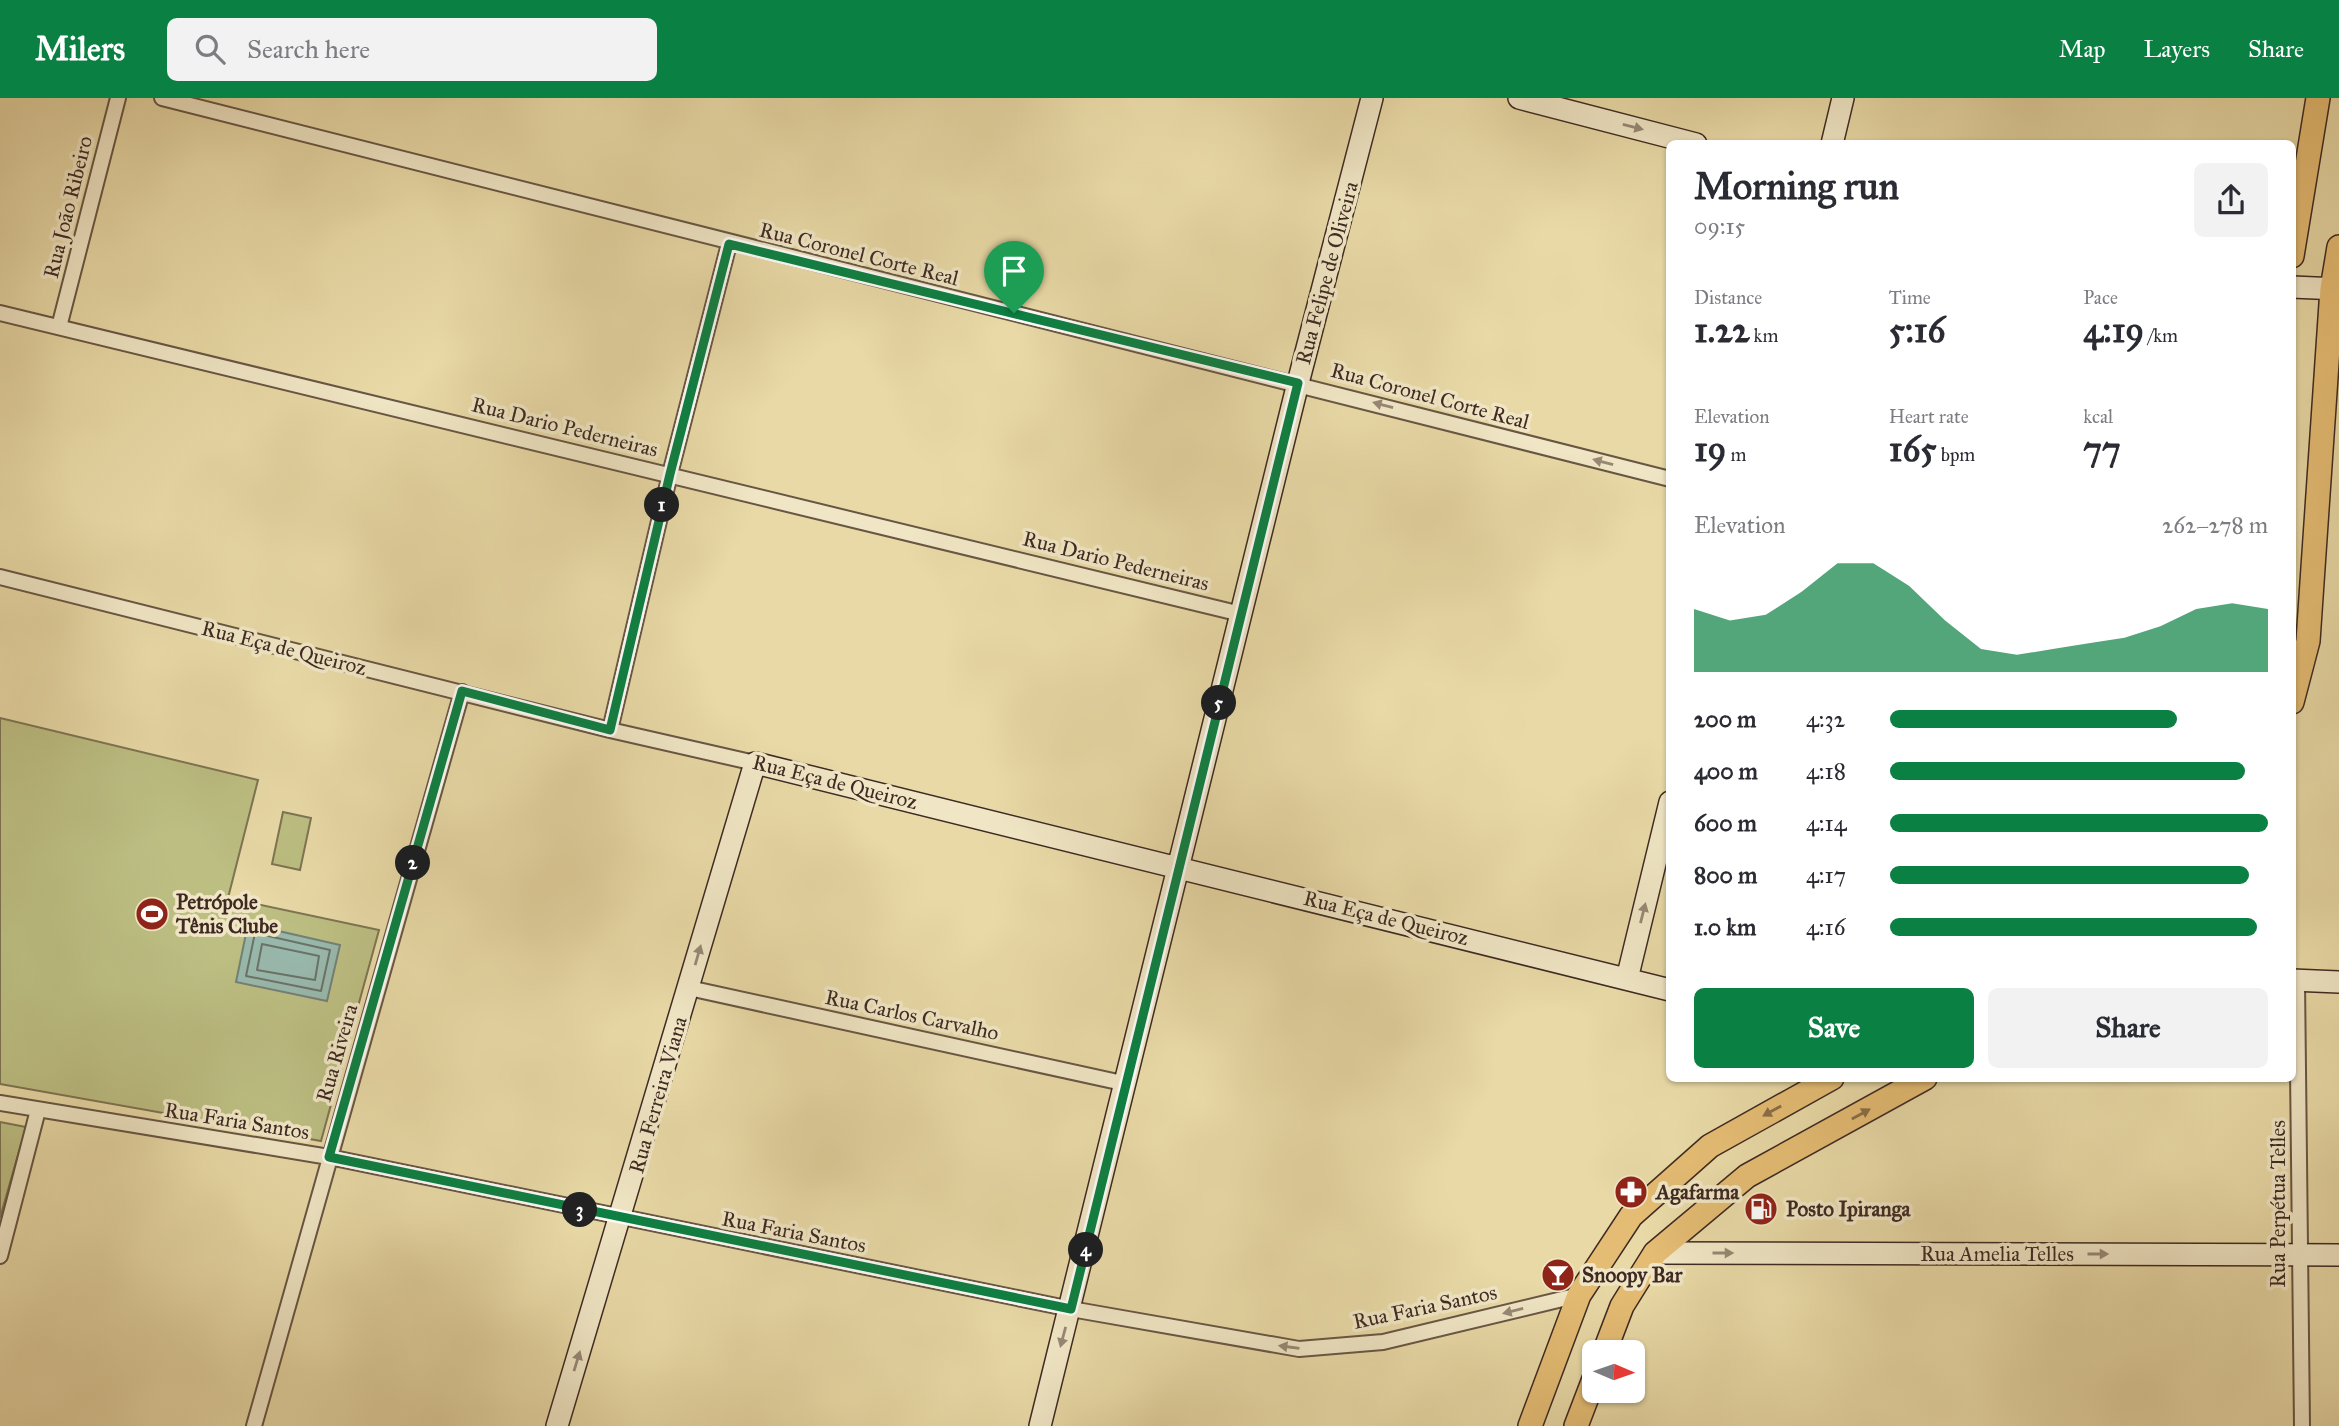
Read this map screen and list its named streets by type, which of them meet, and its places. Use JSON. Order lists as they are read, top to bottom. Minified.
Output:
{"streets":{"street":["Rua João Ribeiro","Rua Coronel Corte Real","Rua Felipe de Oliveira","Rua Dario Pederneiras","Rua Eça de Queiroz","Rua Carlos Carvalho","Rua Riveira","Rua Ferreira Viana","Rua Faria Santos","Rua Perpétua Telles","Rua Amelia Telles"]},"crossings":[["Rua João Ribeiro","Rua Dario Pederneiras"],["Rua Coronel Corte Real","Rua Felipe de Oliveira"],["Rua Felipe de Oliveira","Rua Dario Pederneiras"],["Rua Felipe de Oliveira","Rua Eça de Queiroz"],["Rua Felipe de Oliveira","Rua Carlos Carvalho"],["Rua Felipe de Oliveira","Rua Faria Santos"],["Rua Eça de Queiroz","Rua Riveira"],["Rua Eça de Queiroz","Rua Ferreira Viana"],["Rua Carlos Carvalho","Rua Ferreira Viana"],["Rua Riveira","Rua Faria Santos"],["Rua Ferreira Viana","Rua Faria Santos"],["Rua Perpétua Telles","Rua Amelia Telles"]],"one_way":["Rua Ferreira Viana","Rua Amelia Telles"],"places":{"sports":["Petrópole Tênis Clube"],"pharmacy":["Agafarma"],"fuel station":["Posto Ipiranga"],"bar":["Snoopy Bar"]},"north":"right","page":{"header":"Milers","search":"Search here","nav":["Map","Layers","Share"],"heading":["Morning run","09:15"],"stats":[["Distance","1.22 km"],["Time","5:16"],["Pace","4:19 /km"],["Elevation","19 m"],["Heart rate","165 bpm"],["kcal","77"]],"pins":["1","5","2","3","4"],"chart":["Elevation","262–278 m"],"list":[{"name":"200 m","note":"4:32"},{"name":"400 m","note":"4:18"},{"name":"600 m","note":"4:14"},{"name":"800 m","note":"4:17"},{"name":"1.0 km","note":"4:16"}],"buttons":["Save","Share"]}}
